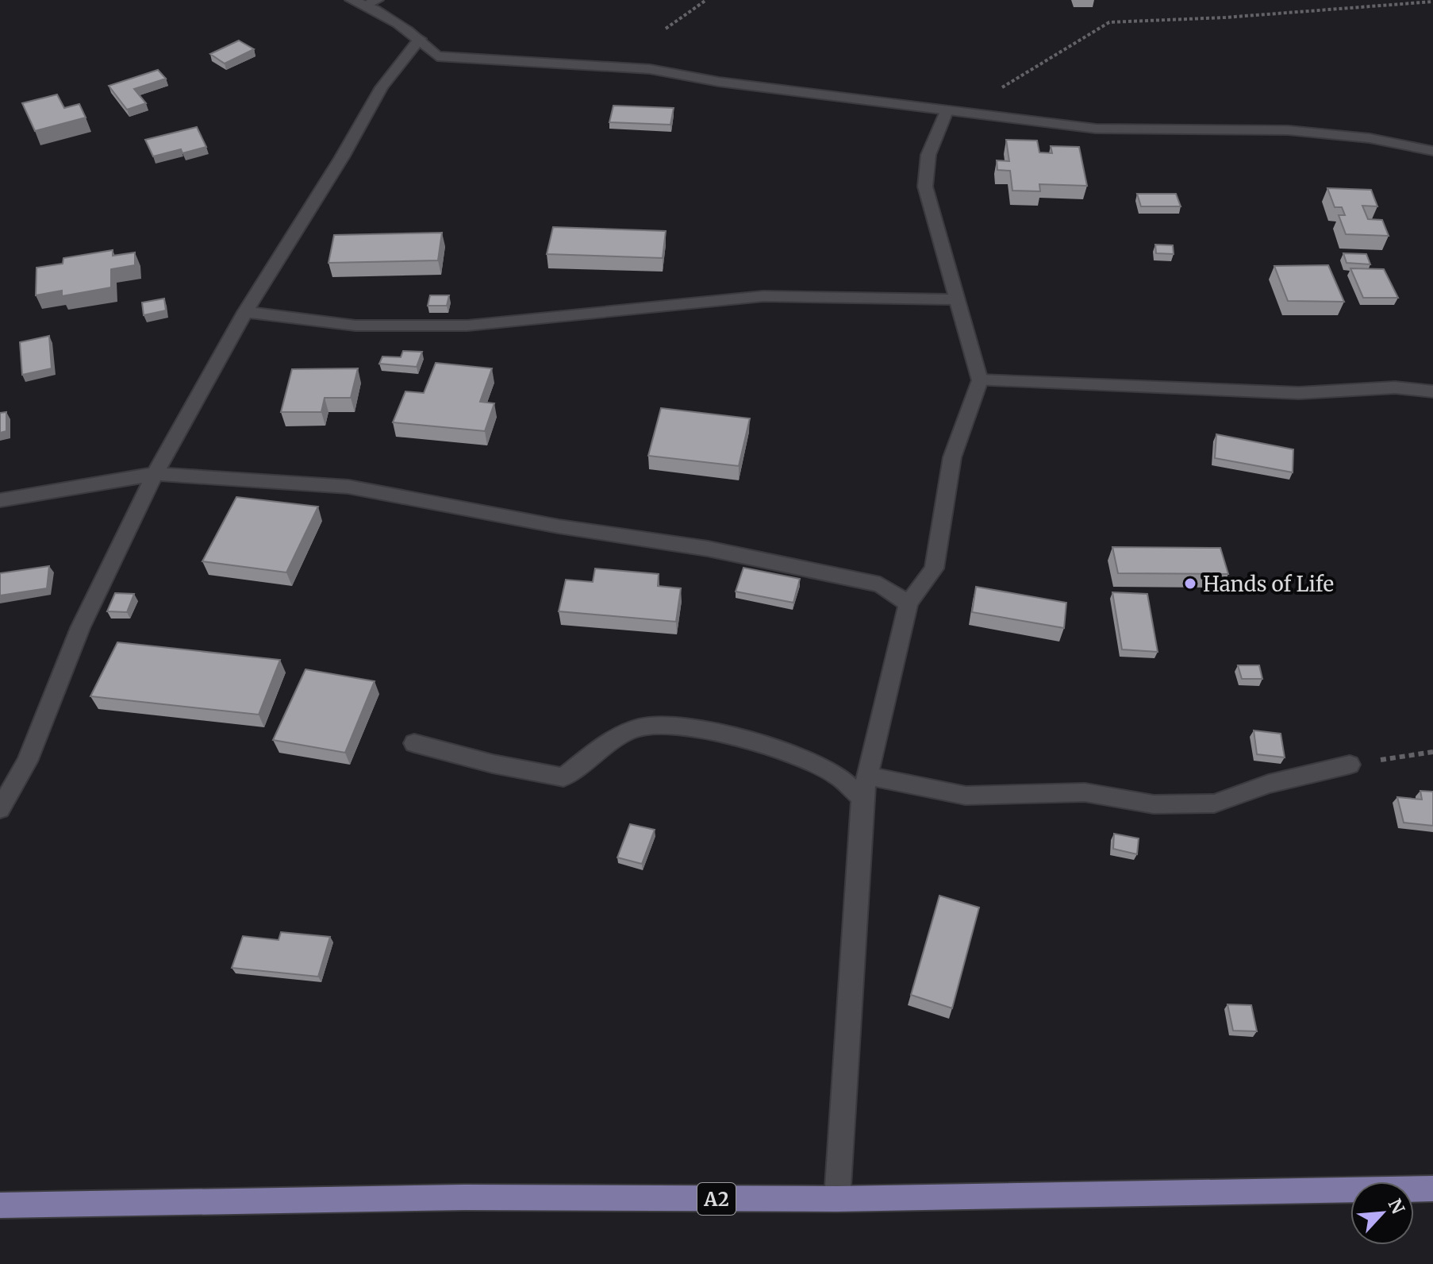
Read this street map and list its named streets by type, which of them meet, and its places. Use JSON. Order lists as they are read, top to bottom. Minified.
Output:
{"streets":{"main road":["A2"]},"places":["Hands of Life"],"north":"top right"}
